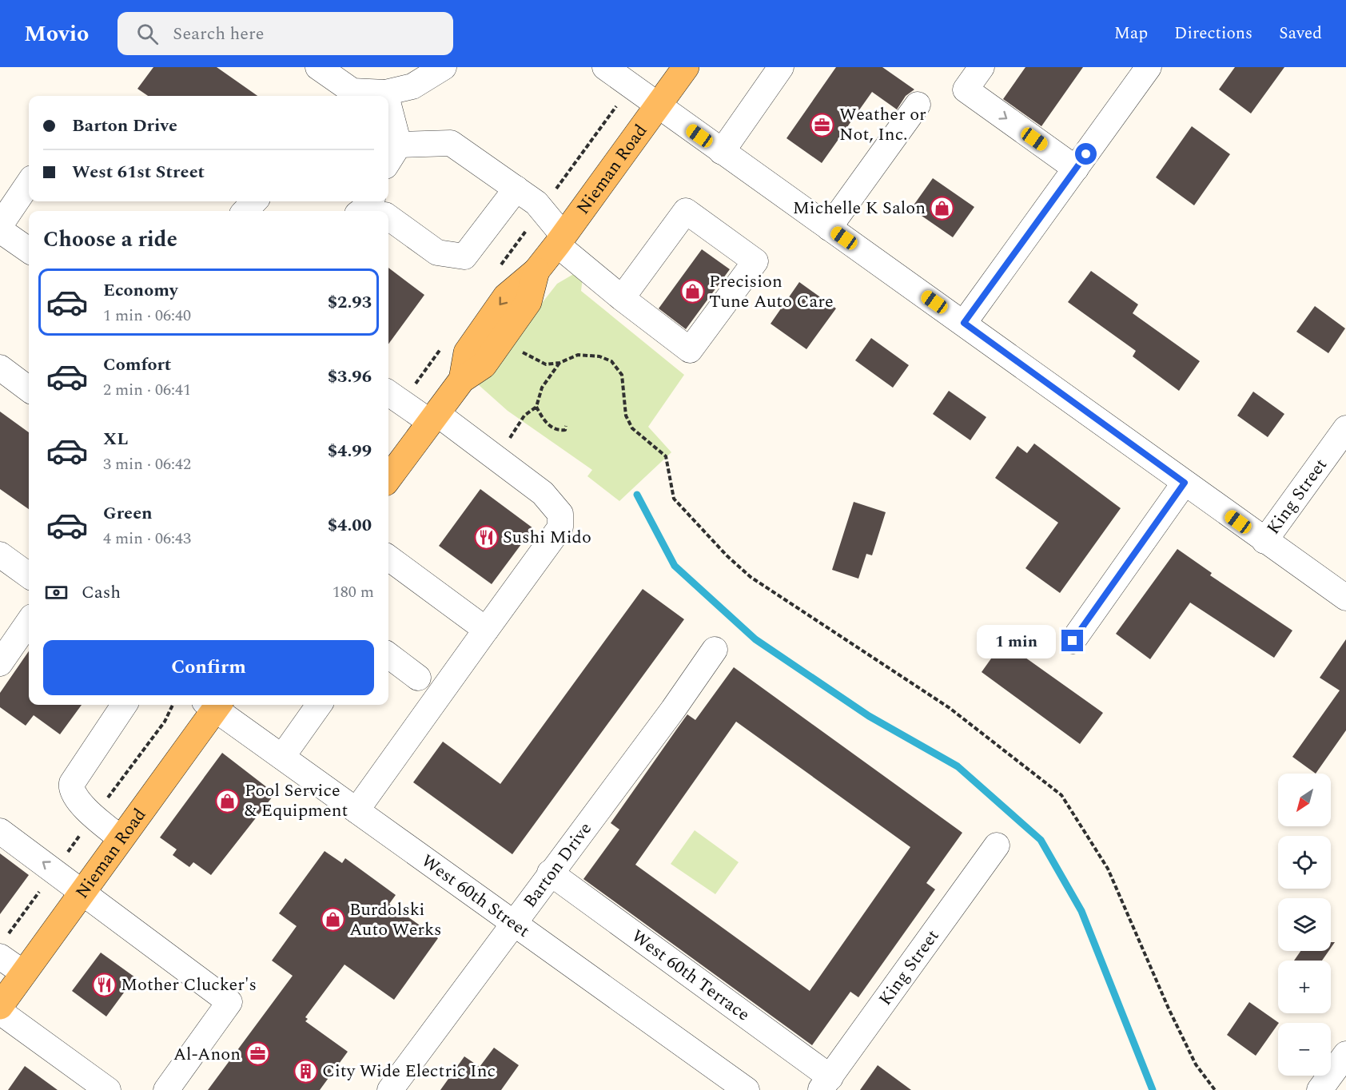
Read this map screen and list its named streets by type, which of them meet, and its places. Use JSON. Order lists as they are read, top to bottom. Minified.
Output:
{"streets":{"main road":["Nieman Road"],"street":["King Street","Barton Drive","West 60th Street","West 60th Terrace"]},"crossings":[["King Street","West 60th Terrace"],["Barton Drive","West 60th Street"],["Barton Drive","West 60th Terrace"]],"places":{"office":["Weather or Not, Inc.","Al-Anon"],"shop":["Michelle K Salon","Precision Tune Auto Care","Pool Service & Equipment","Burdolski Auto Werks"],"restaurant":["Sushi Mido","Mother Clucker's"],"building":["City Wide Electric Inc"]},"north":"bottom left","page":{"header":"Movio","search":"Search here","nav":["Map","Directions","Saved"],"banner":["Barton Drive","West 61st Street"],"heading":"Choose a ride","list":[{"name":"Economy","note":"1 min · 06:40","value":"$2.93"},{"name":"Comfort","note":"2 min · 06:41","value":"$3.96"},{"name":"XL","note":"3 min · 06:42","value":"$4.99"},{"name":"Green","note":"4 min · 06:43","value":"$4.00"}],"pay":["Cash","180 m"],"bubble":"1 min","buttons":"Confirm","map_buttons":["+","−"]}}
